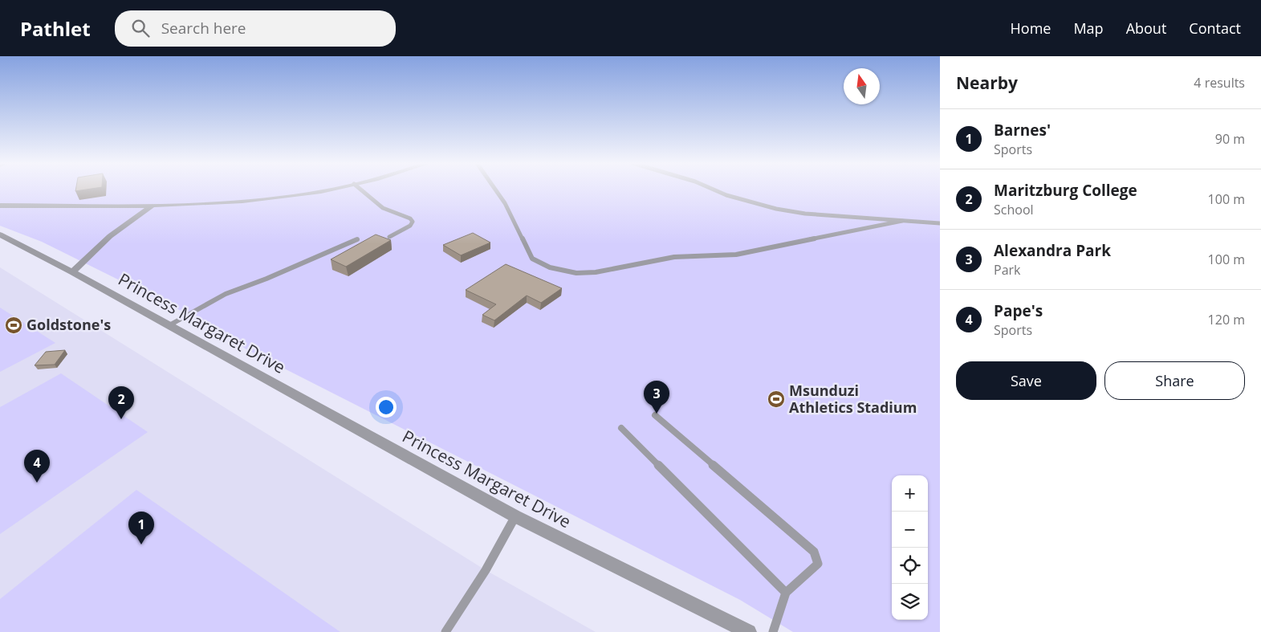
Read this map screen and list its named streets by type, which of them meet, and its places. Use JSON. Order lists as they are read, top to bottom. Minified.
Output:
{"streets":{"street":["Princess Margaret Drive"]},"places":{"sports":["Goldstone's","Msunduzi Athletics Stadium"]},"north":"top","page":{"header":"Pathlet","search":"Search here","nav":["Home","Map","About","Contact"],"heading":["Nearby","4 results"],"list":[{"mark":"1","name":"Barnes'","note":"Sports","value":"90 m"},{"mark":"2","name":"Maritzburg College","note":"School","value":"100 m"},{"mark":"3","name":"Alexandra Park","note":"Park","value":"100 m"},{"mark":"4","name":"Pape's","note":"Sports","value":"120 m"}],"buttons":["Save","Share"],"pins":["3","2","4","1"],"map_buttons":["+","−"]}}
